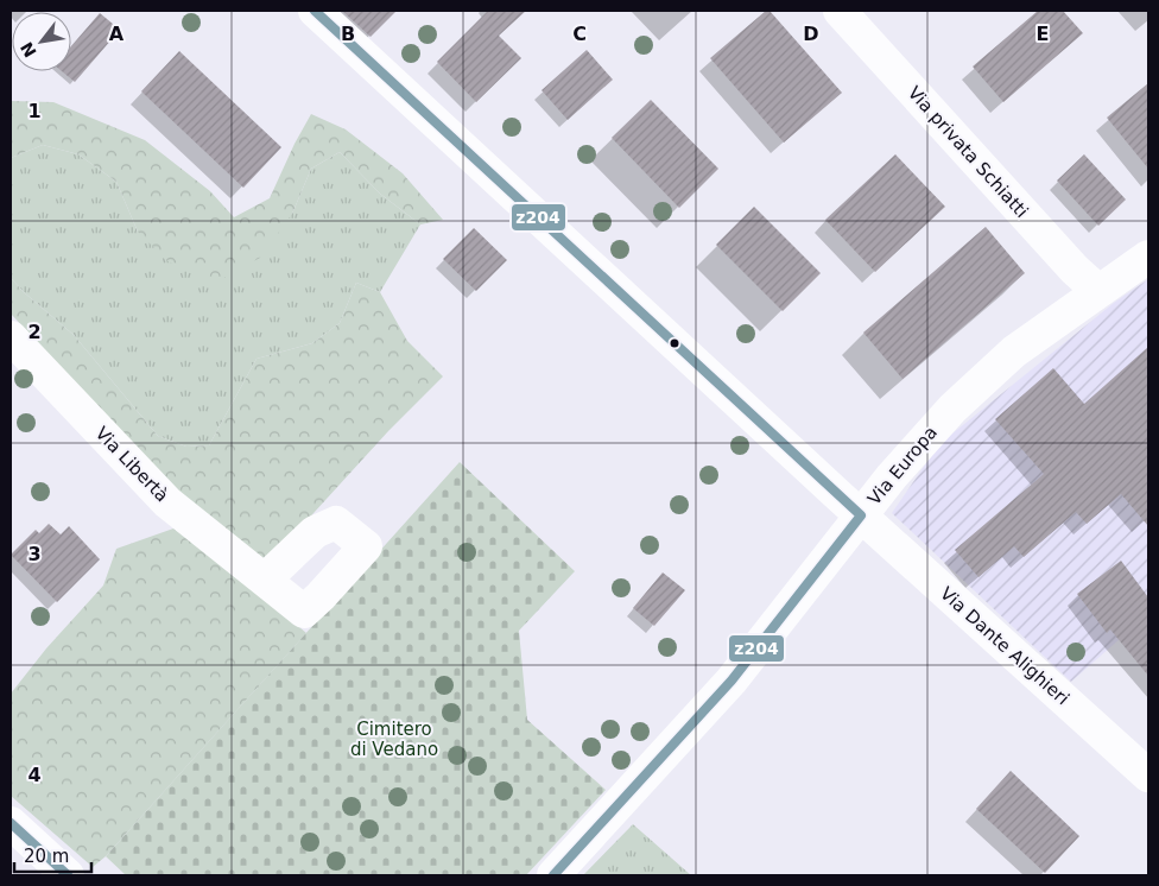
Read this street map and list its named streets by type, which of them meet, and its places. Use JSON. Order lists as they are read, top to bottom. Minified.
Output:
{"streets":{"street":["Via privata Schiatti","Via Libertà","Via Europa","Via Dante Alighieri"]},"crossings":[["Via privata Schiatti","Via Europa"],["Via Europa","Via Dante Alighieri"]],"parks":["Cimitero di Vedano"],"lines":["transit line z204"],"scale_bar":"20 m","north":"bottom left","grid":{"columns":["A","B","C","D","E"],"rows":["1","2","3","4"]}}
